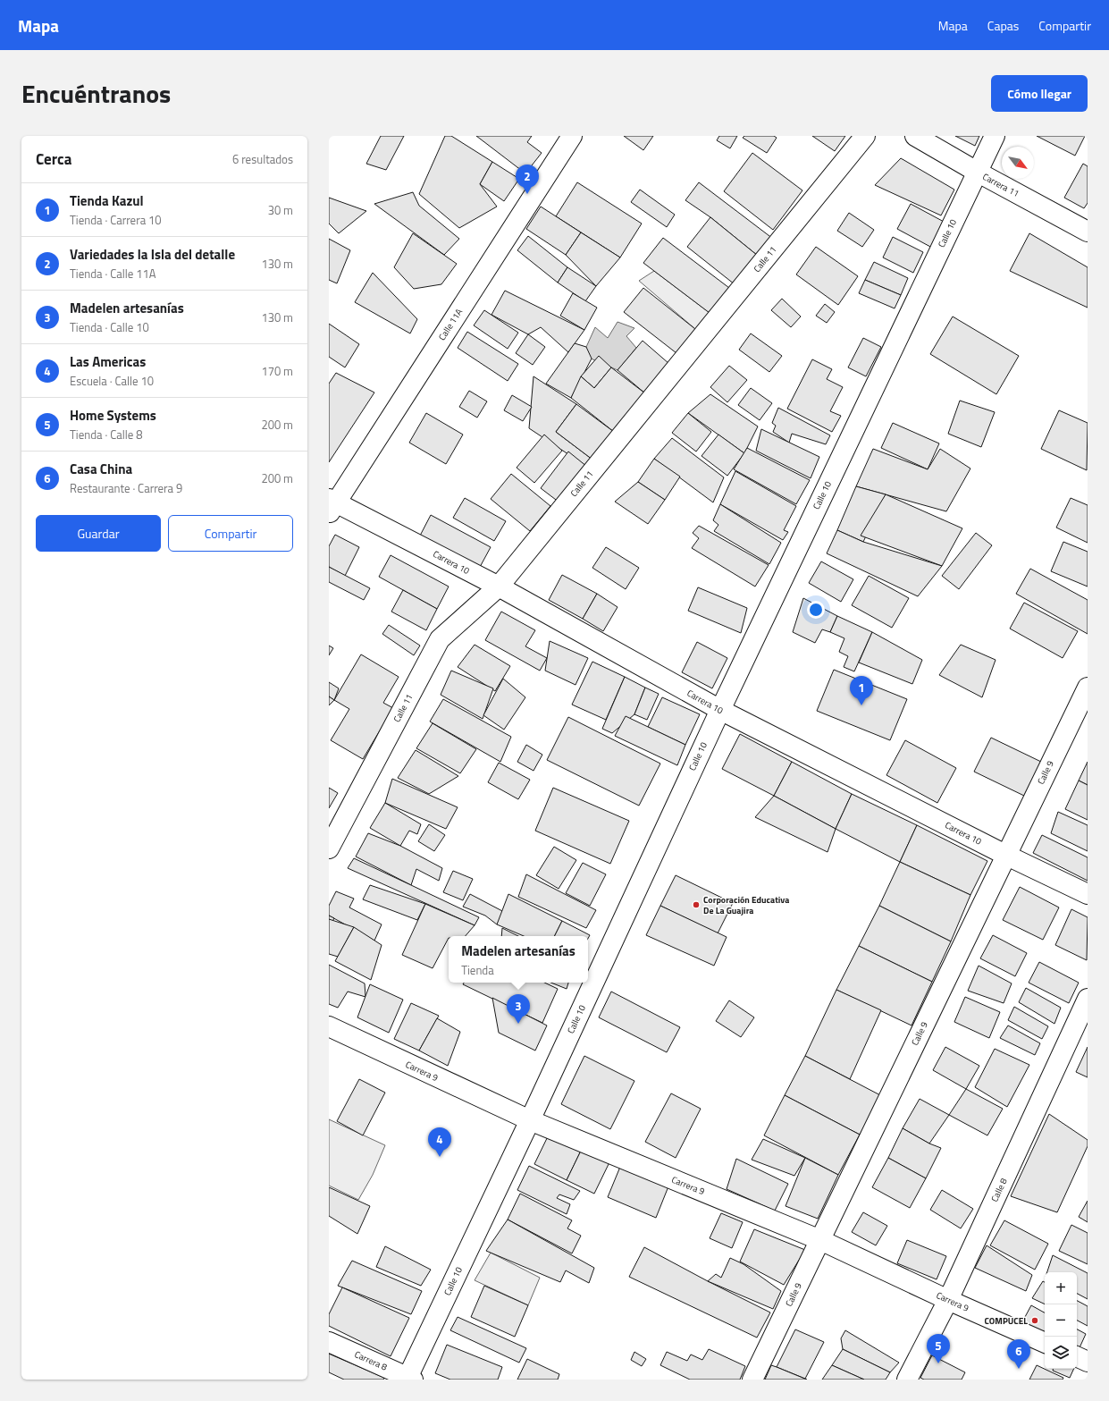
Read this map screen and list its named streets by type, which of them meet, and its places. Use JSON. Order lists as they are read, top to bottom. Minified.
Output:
{"streets":{"street":["Carrera 11","Calle 10","Calle 11","Calle 11A","Carrera 10","Calle 9","Carrera 9","Calle 8","Carrera 8"]},"crossings":[["Carrera 11","Calle 10"],["Calle 10","Carrera 10"],["Calle 10","Carrera 9"],["Calle 10","Carrera 8"],["Calle 11","Carrera 10"],["Calle 11A","Carrera 10"],["Carrera 10","Calle 9"],["Calle 9","Carrera 9"],["Carrera 9","Calle 8"]],"places":["Corporación Educativa De La Guajira","COMPUCEL"],"north":"bottom right","page":{"header":"Mapa","nav":["Mapa","Capas","Compartir"],"title":"Encuéntranos","buttons":["Cómo llegar",["Guardar","Compartir"]],"heading":["Cerca","6 resultados"],"pins":["2","1","3","4","5","6"],"list":[{"mark":"1","name":"Tienda Kazul","note":"Tienda · Carrera 10","value":"30 m"},{"mark":"2","name":"Variedades la Isla del detalle","note":"Tienda · Calle 11A","value":"130 m"},{"mark":"3","name":"Madelen artesanías","note":"Tienda · Calle 10","value":"130 m"},{"mark":"4","name":"Las Americas","note":"Escuela · Calle 10","value":"170 m"},{"mark":"5","name":"Home Systems","note":"Tienda · Calle 8","value":"200 m"},{"mark":"6","name":"Casa China","note":"Restaurante · Carrera 9","value":"200 m"}],"popup":["Madelen artesanías","Tienda"],"map_buttons":["+","−"]}}
